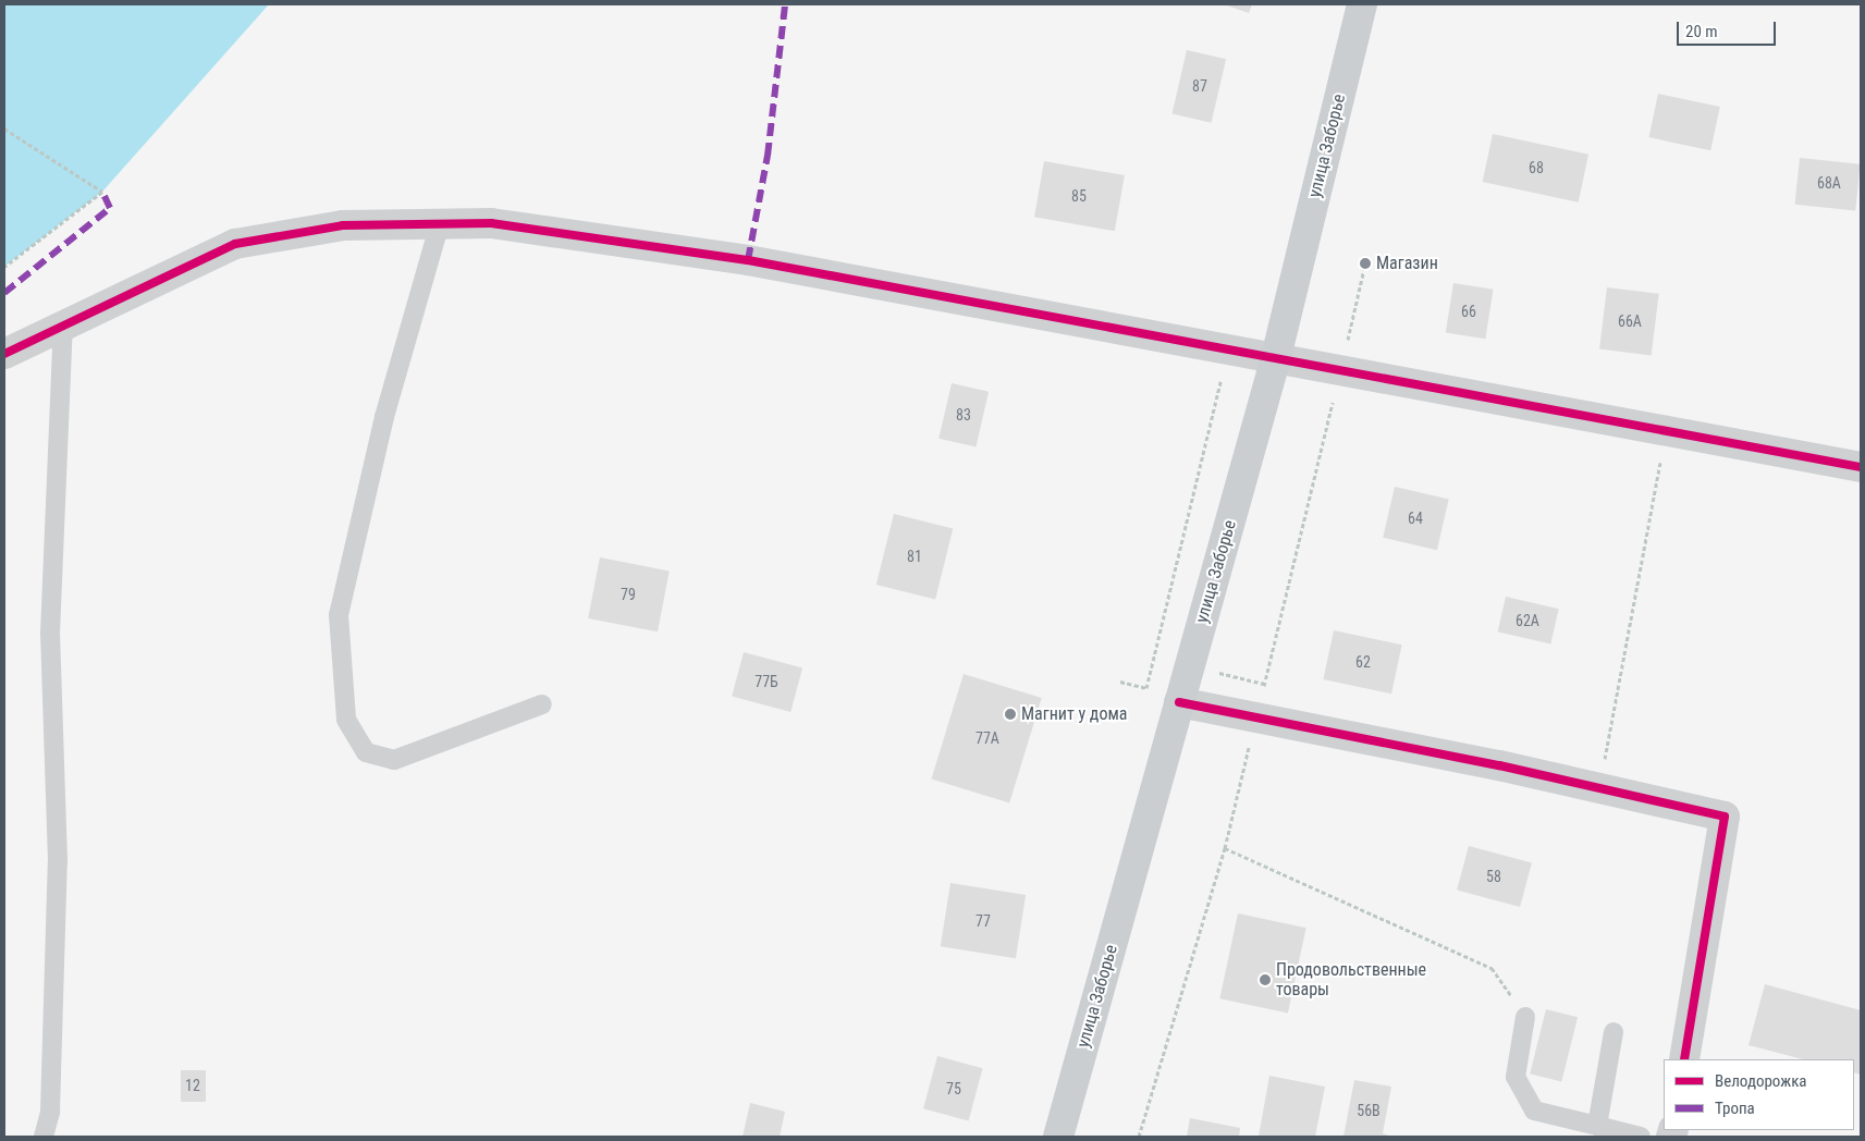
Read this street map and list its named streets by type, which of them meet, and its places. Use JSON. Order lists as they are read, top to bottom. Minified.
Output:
{"streets":{"main road":["улица Заборье"]},"places":["Магазин","Магнит у дома","Продовольственные товары"],"house_numbers":["87","68","68А","85","66","66А","83","64","81","79","62А","62","77Б","77А","58","77","12","75","56В"],"legend":["Велодорожка","Тропа"],"scale_bar":"20 m"}
